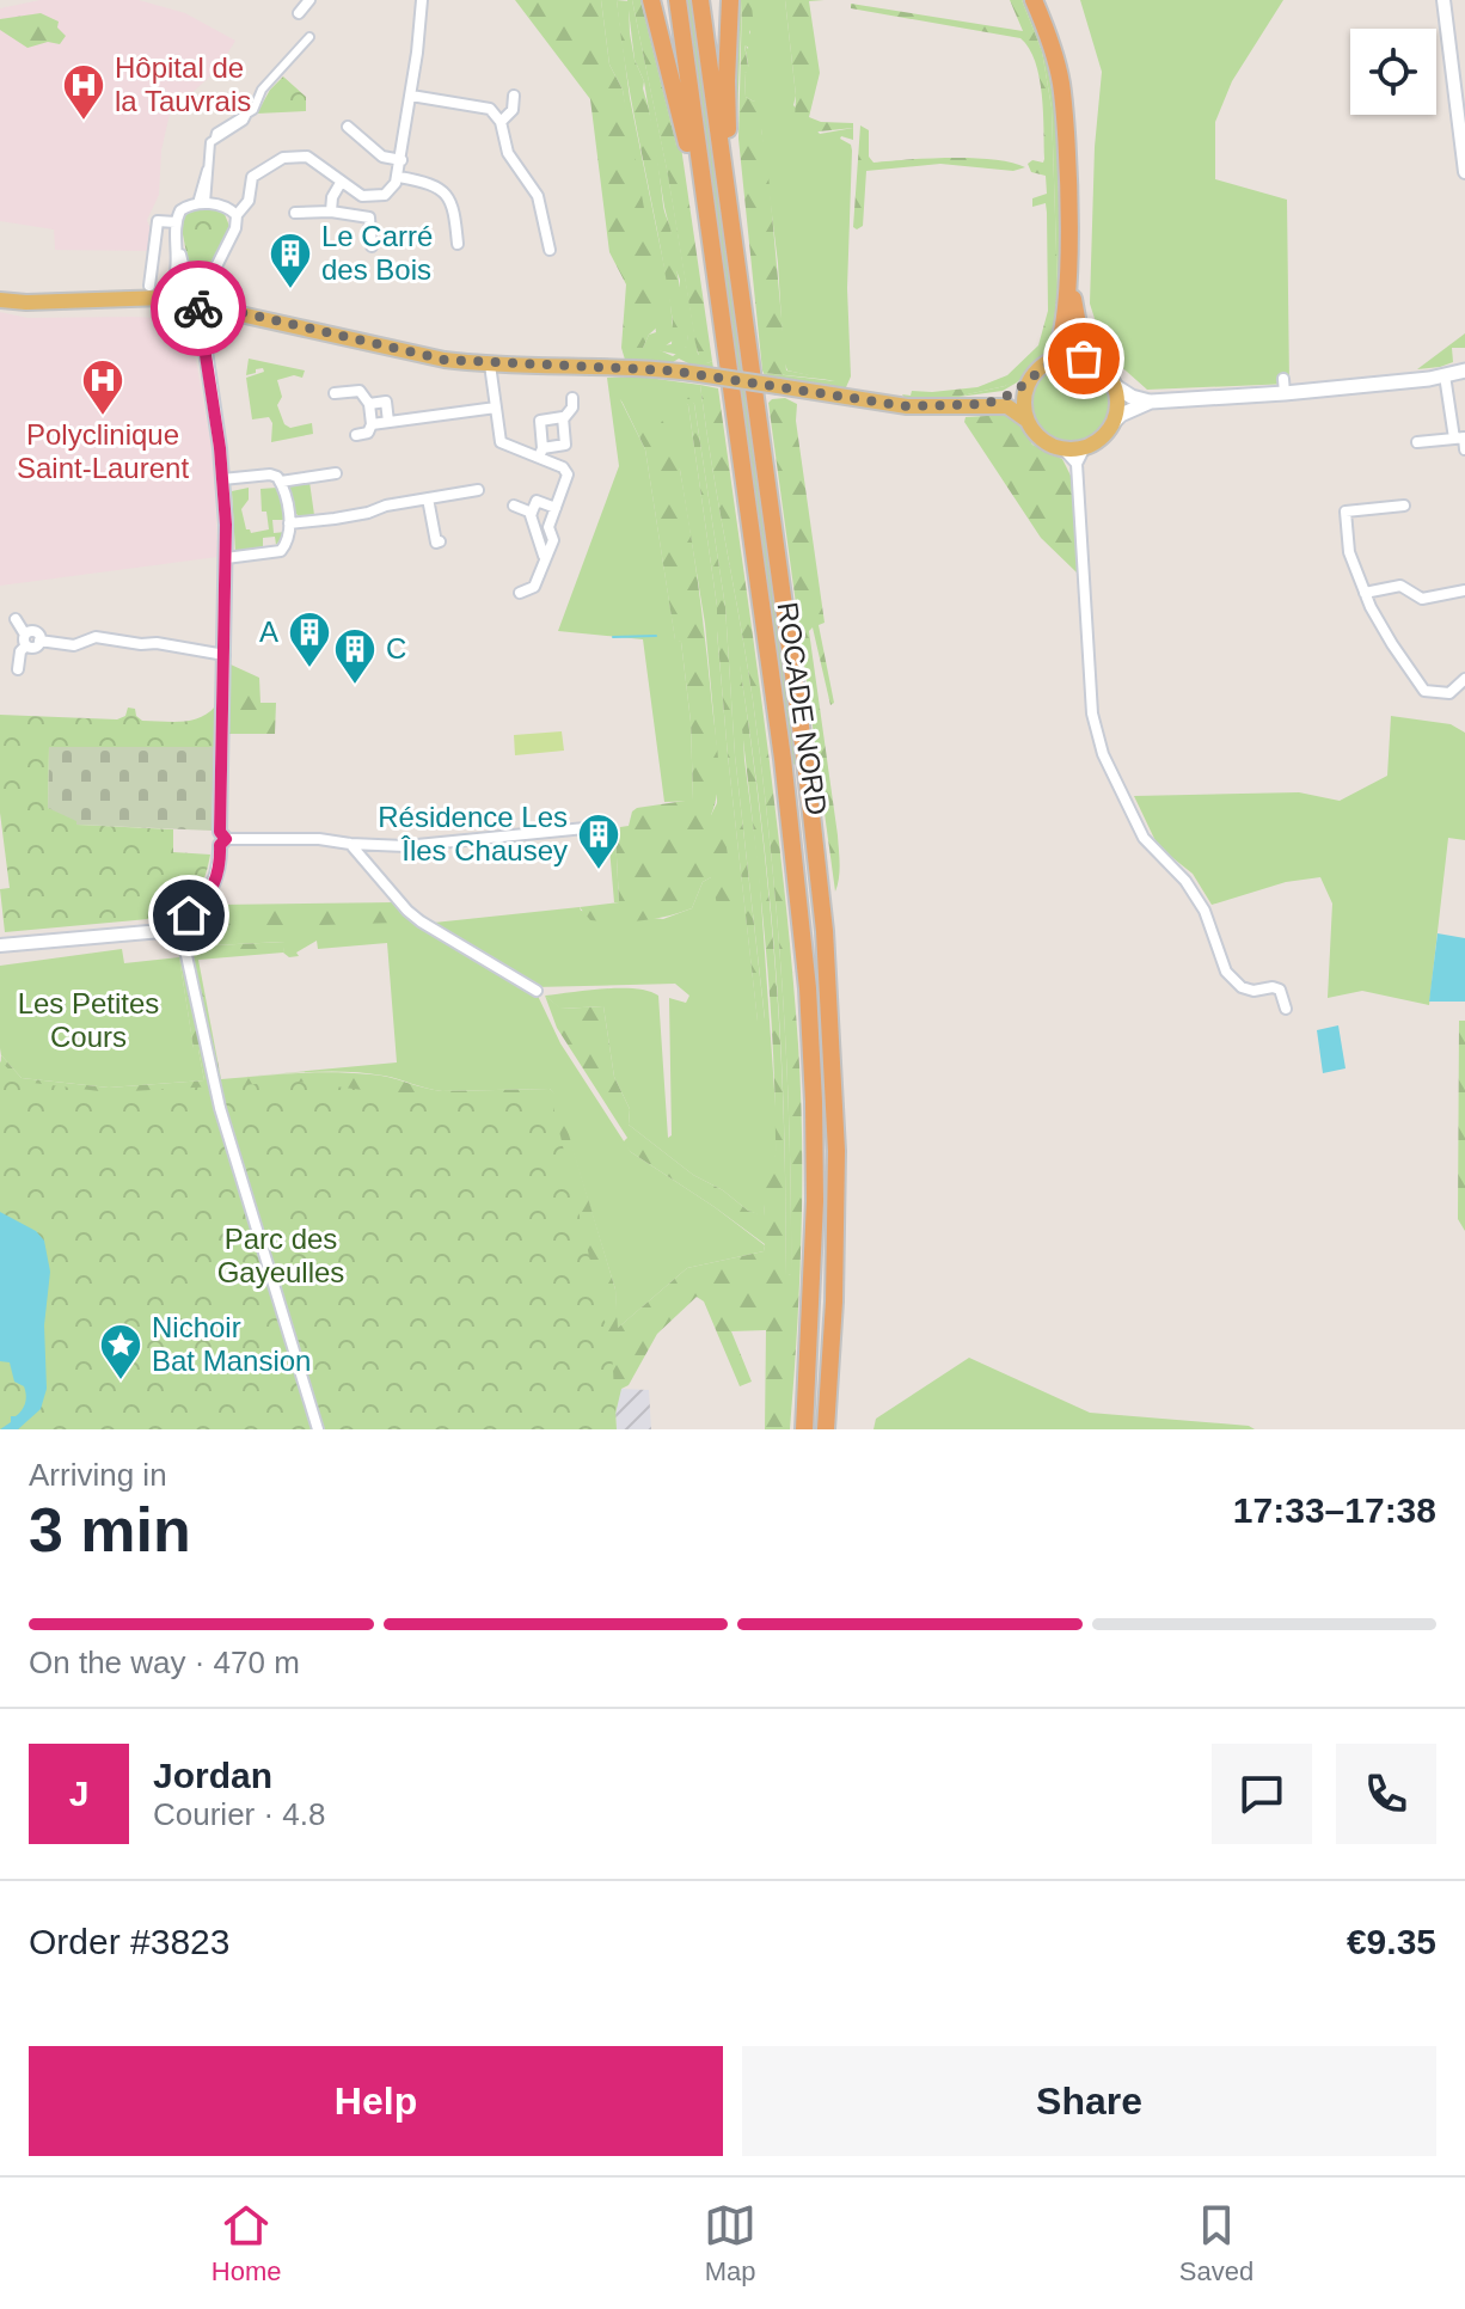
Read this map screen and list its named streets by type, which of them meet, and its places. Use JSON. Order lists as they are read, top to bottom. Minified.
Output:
{"streets":{"highway":["ROCADE NORD"]},"parks":["Les Petites Cours","Parc des Gayeulles"],"places":{"hospital":["Hôpital de la Tauvrais","Polyclinique Saint-Laurent"],"building":["Le Carré des Bois","A","C","Résidence Les Îles Chausey"],"place":["Nichoir Bat Mansion"]},"page":{"heading":["3 min","Arriving in","17:33–17:38"],"panel":["Jordan","Courier · 4.8","Order #3823","€9.35"],"bar":"On the way · 470 m","round":"J","buttons":["Help","Share"],"tabs":["Home","Map","Saved"]}}
